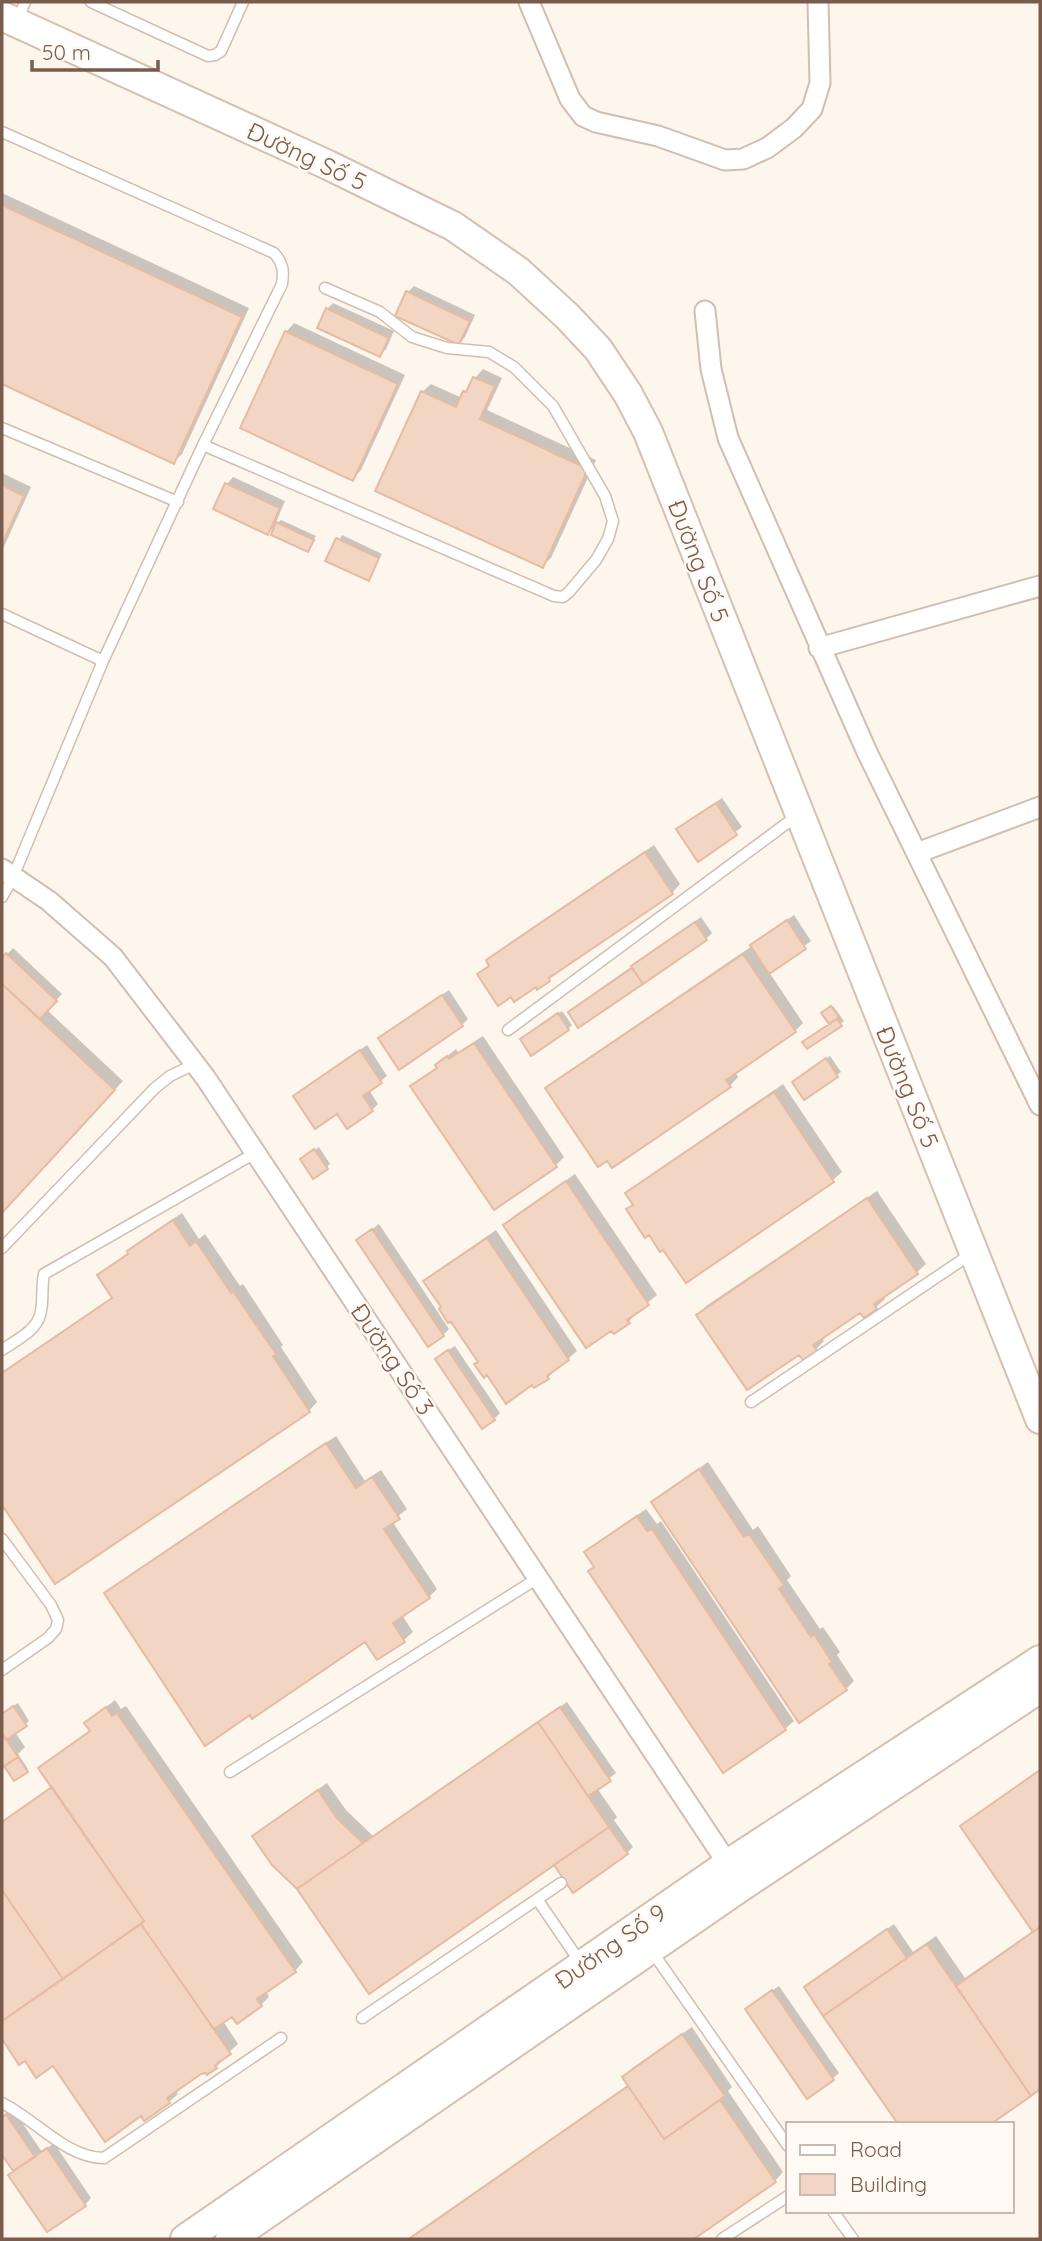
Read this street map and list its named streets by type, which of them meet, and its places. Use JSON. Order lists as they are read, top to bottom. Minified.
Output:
{"streets":{"street":["Đường Số 5","Đường Số 3","Đường Số 9"]},"crossings":[["Đường Số 3","Đường Số 9"]],"legend":["Road","Building"],"scale_bar":"50 m"}
